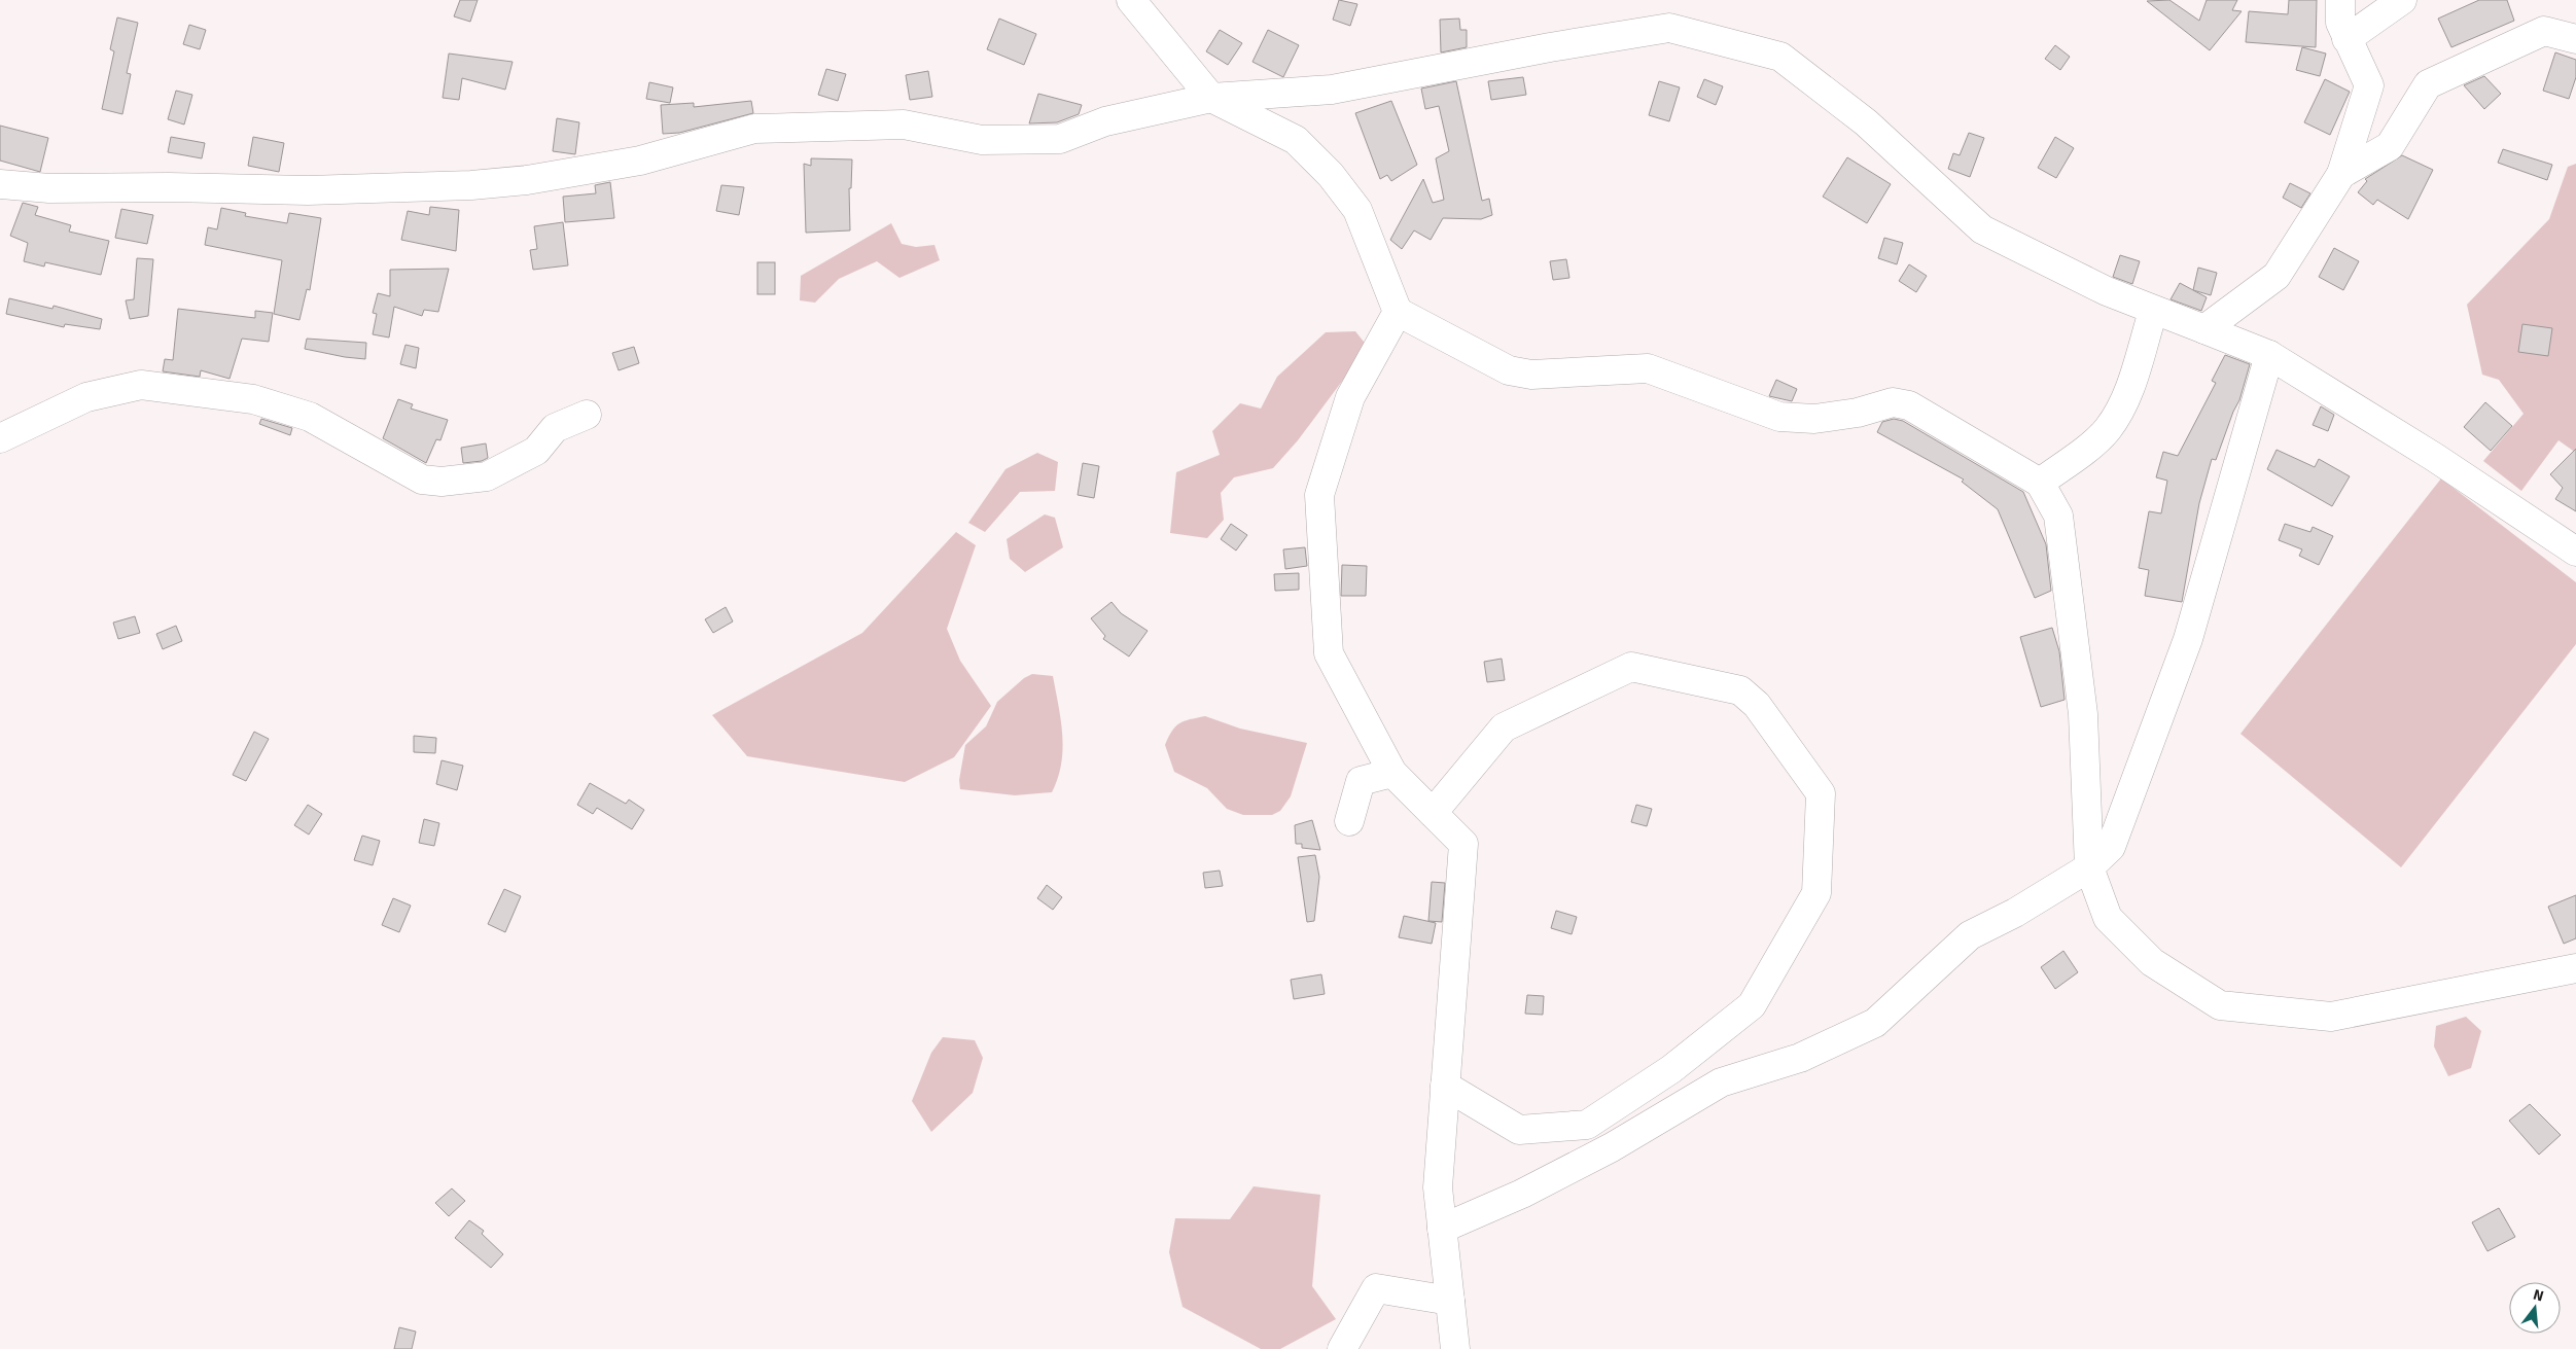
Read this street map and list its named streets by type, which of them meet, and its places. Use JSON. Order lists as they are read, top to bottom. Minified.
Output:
{"north":"top"}
